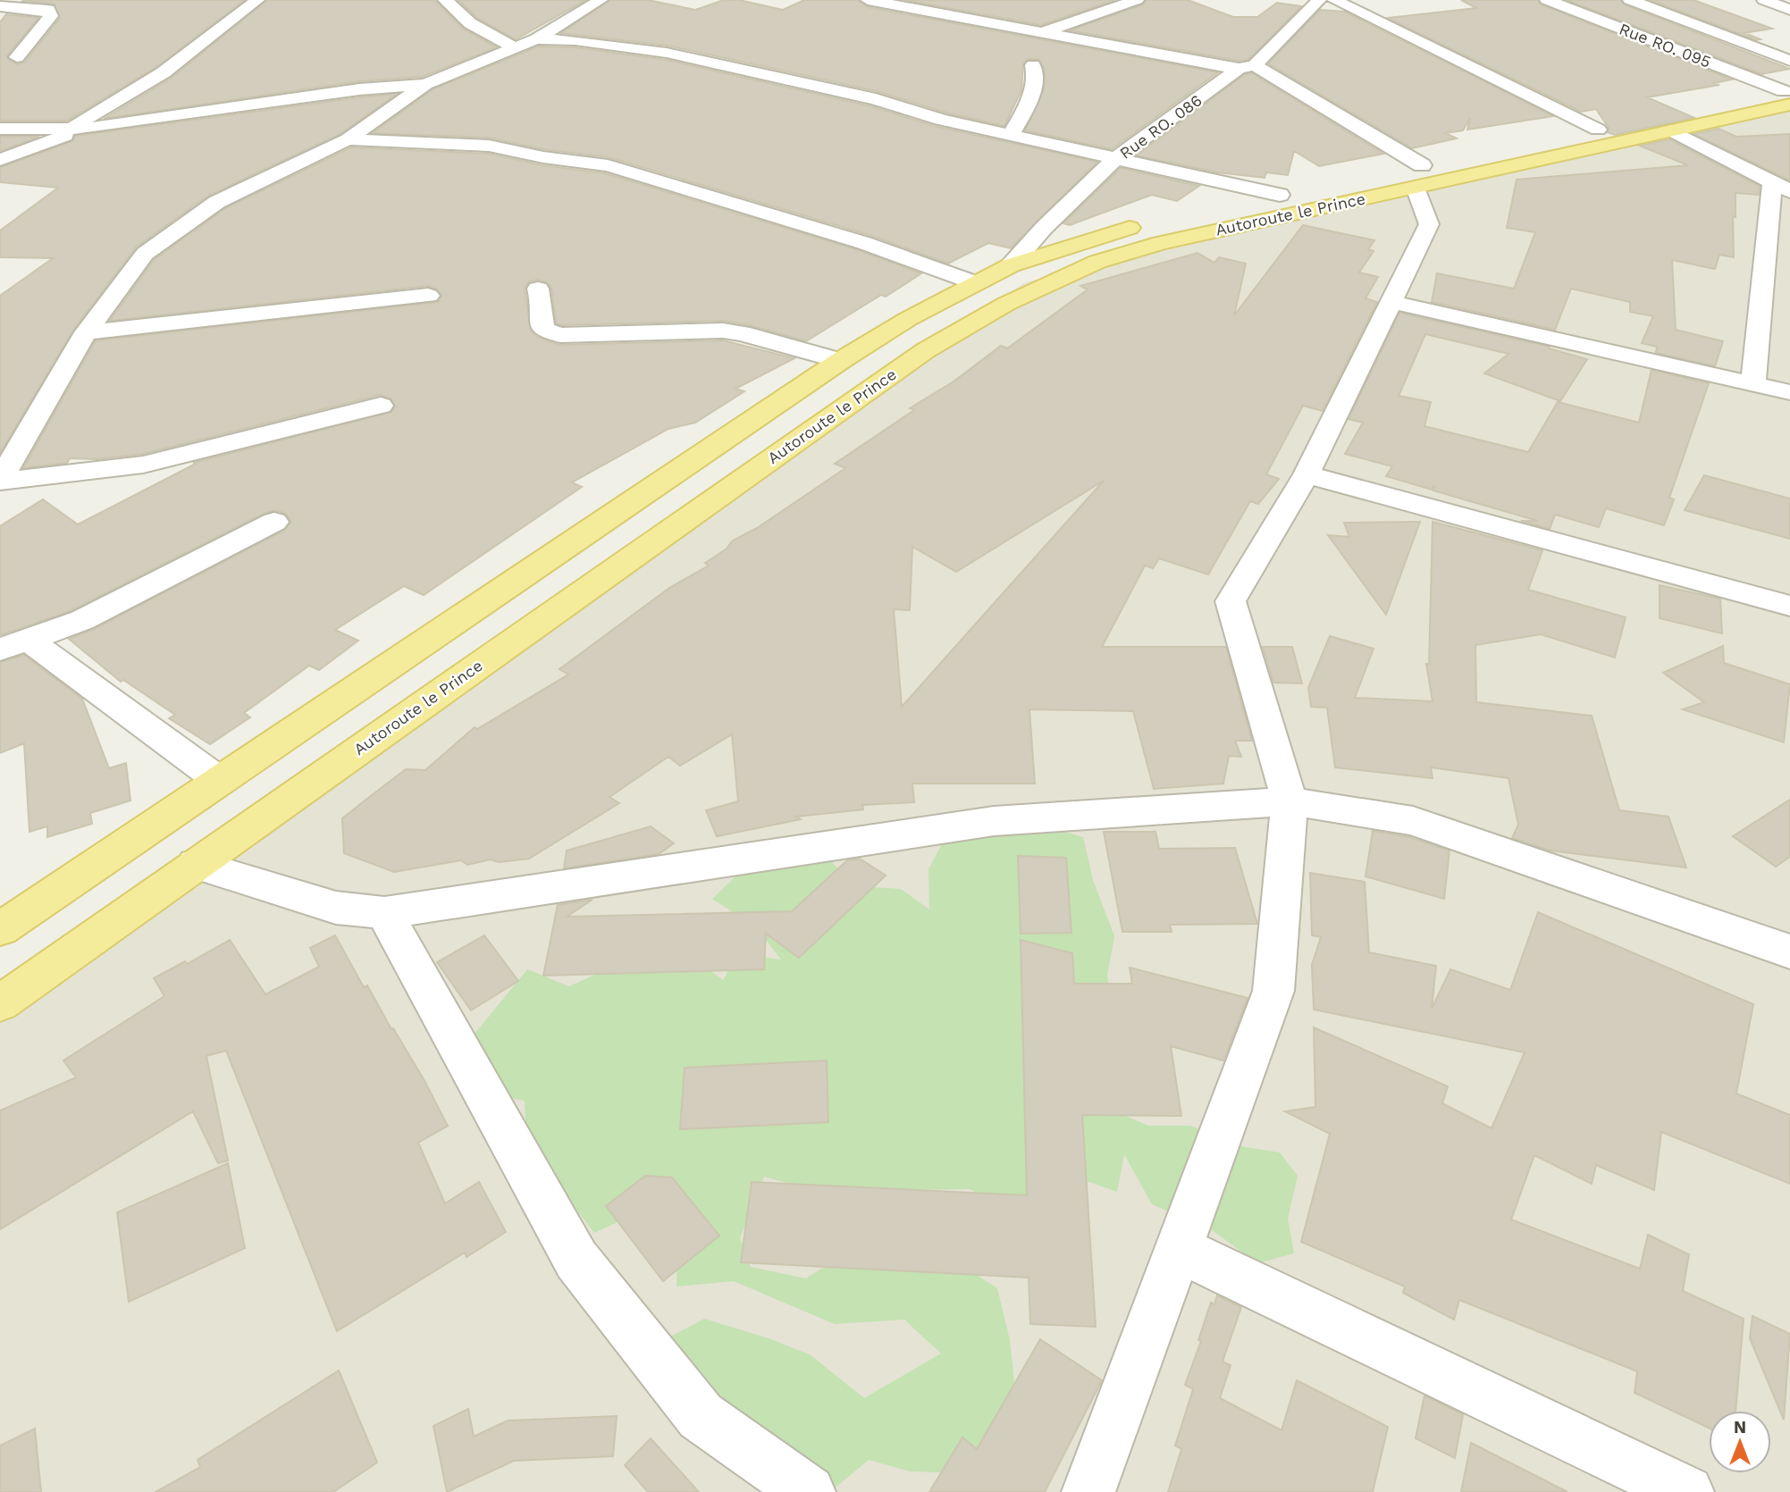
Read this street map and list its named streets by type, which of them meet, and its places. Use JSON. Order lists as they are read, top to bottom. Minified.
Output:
{"streets":{"main road":["Autoroute le Prince"],"street":["Rue RO. 095","Rue RO. 086"]},"crossings":[["Rue RO. 095","Autoroute le Prince"],["Rue RO. 086","Autoroute le Prince"]],"north":"top"}
